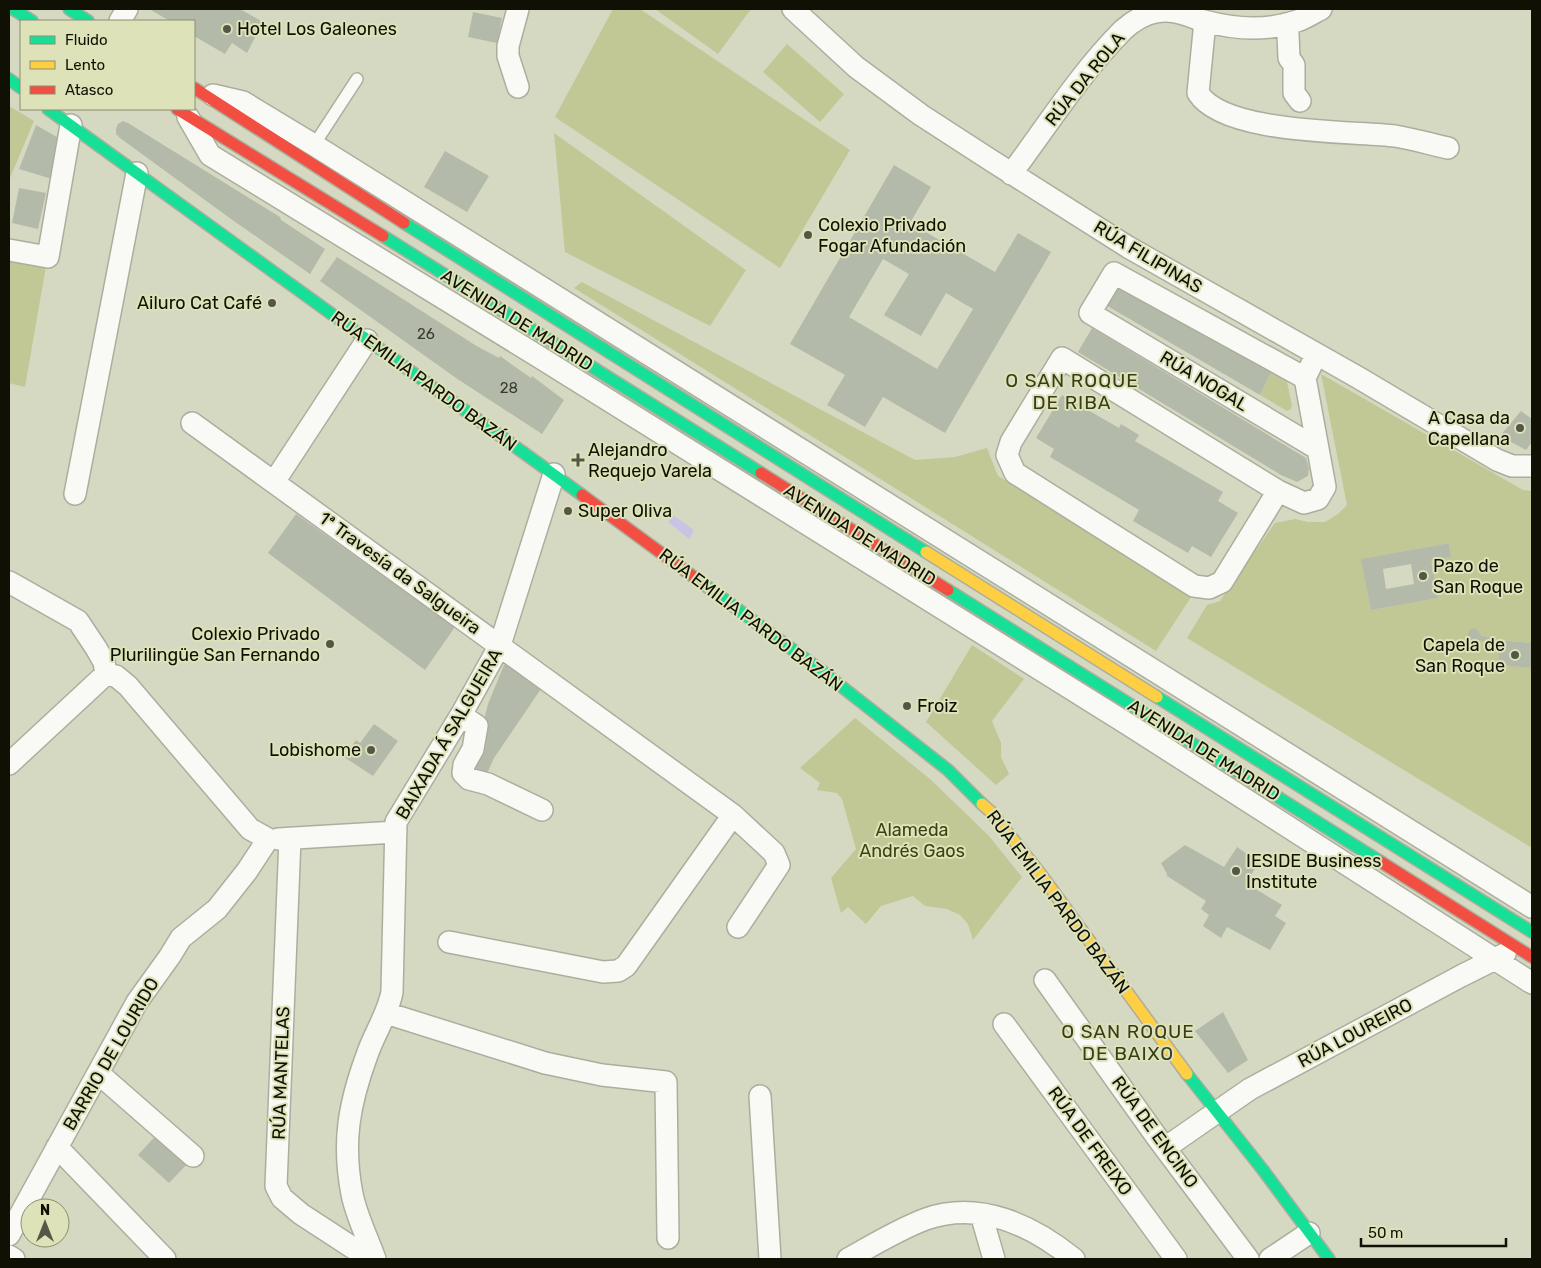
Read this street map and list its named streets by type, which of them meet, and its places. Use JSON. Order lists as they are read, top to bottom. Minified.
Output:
{"streets":{"main road":["AVENIDA DE MADRID","RÚA EMILIA PARDO BAZÁN"],"street":["RÚA DA ROLA","RÚA FILIPINAS","RÚA NOGAL","1ª Travesía da Salgueira","BAIXADA Á SALGUEIRA","RÚA LOUREIRO","BARRIO DE LOURIDO","RÚA MANTELAS","RÚA DE ENCINO","RÚA DE FREIXO"]},"crossings":[["RÚA DA ROLA","RÚA FILIPINAS"],["AVENIDA DE MADRID","RÚA LOUREIRO"],["RÚA EMILIA PARDO BAZÁN","BAIXADA Á SALGUEIRA"],["RÚA EMILIA PARDO BAZÁN","RÚA LOUREIRO"],["1ª Travesía da Salgueira","BAIXADA Á SALGUEIRA"],["RÚA LOUREIRO","RÚA DE ENCINO"]],"districts":["O SAN ROQUE DE RIBA","O SAN ROQUE DE BAIXO"],"parks":["Alameda Andrés Gaos"],"places":{"other":["Hotel Los Galeones","Colexio Privado Fogar Afundación","Ailuro Cat Café","A Casa da Capellana","Super Oliva","Pazo de San Roque","Colexio Privado Plurilingüe San Fernando","Capela de San Roque","Froiz","Lobishome","IESIDE Business Institute"],"health":["Alejandro Requejo Varela"]},"house_numbers":["26","28"],"legend":["Fluido","Lento","Atasco"],"scale_bar":"50 m","north":"top"}
